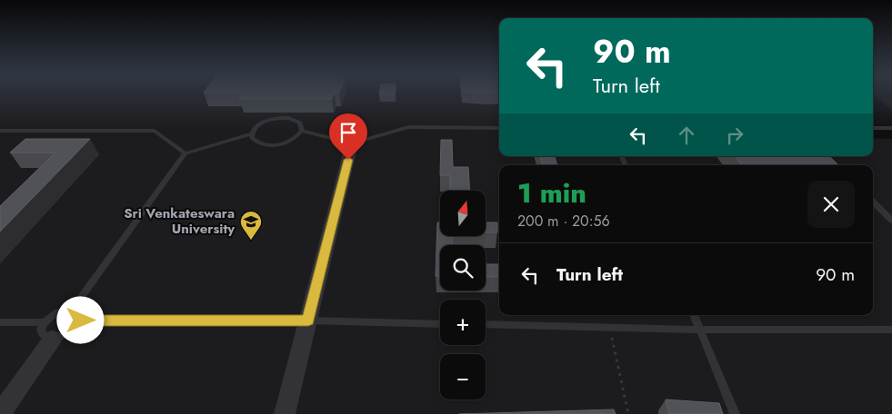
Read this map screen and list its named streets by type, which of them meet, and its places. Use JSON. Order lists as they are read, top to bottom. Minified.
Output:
{"places":{"school or university":["Sri Venkateswara University"]},"north":"top","page":{"turn":["90 m","Turn left"],"heading":["1 min","200 m · 20:56"],"map_buttons":["+","−"],"list":[{"name":"Turn left","value":"90 m"}]}}
